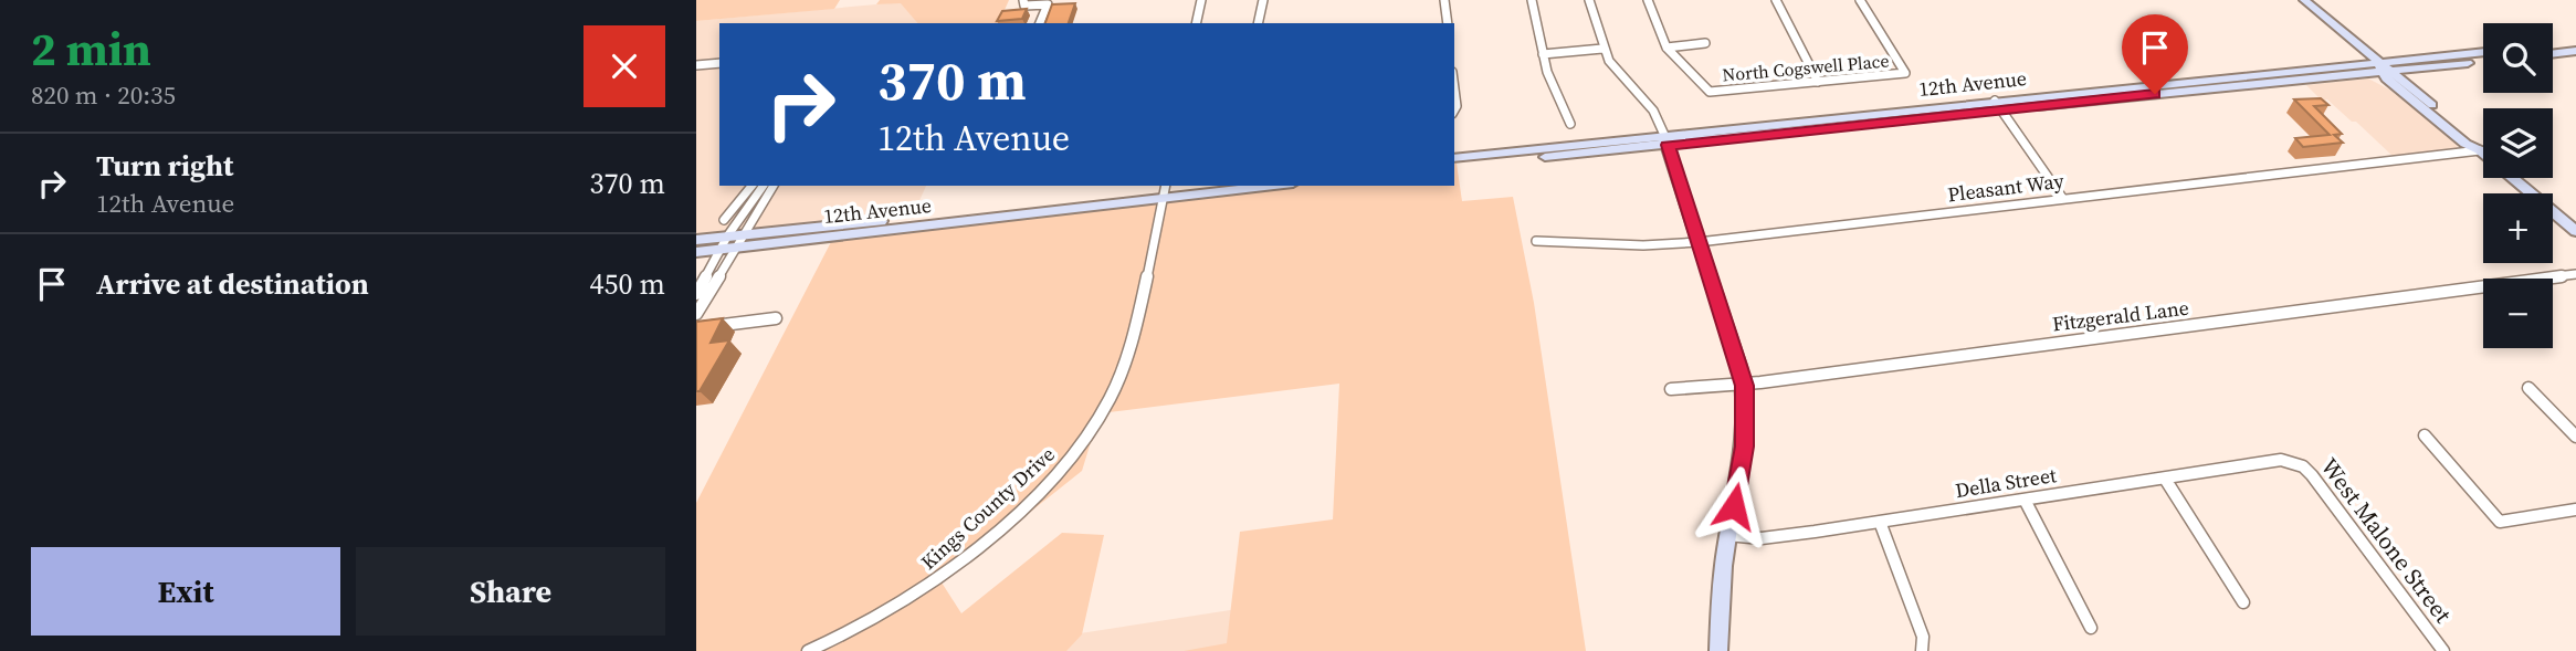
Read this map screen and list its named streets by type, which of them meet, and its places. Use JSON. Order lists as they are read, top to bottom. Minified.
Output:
{"streets":{"main road":["12th Avenue"],"street":["North Cogswell Place","Pleasant Way","Fitzgerald Lane","Della Street","Kings County Drive","West Malone Street"]},"crossings":[["12th Avenue","Kings County Drive"],["Della Street","West Malone Street"]],"page":{"heading":["2 min","820 m · 20:35"],"map_buttons":["+","−"],"turn":["370 m","12th Avenue"],"list":[{"name":"Turn right","note":"12th Avenue","value":"370 m"},{"name":"Arrive at destination","value":"450 m"}],"buttons":["Exit","Share"]}}
